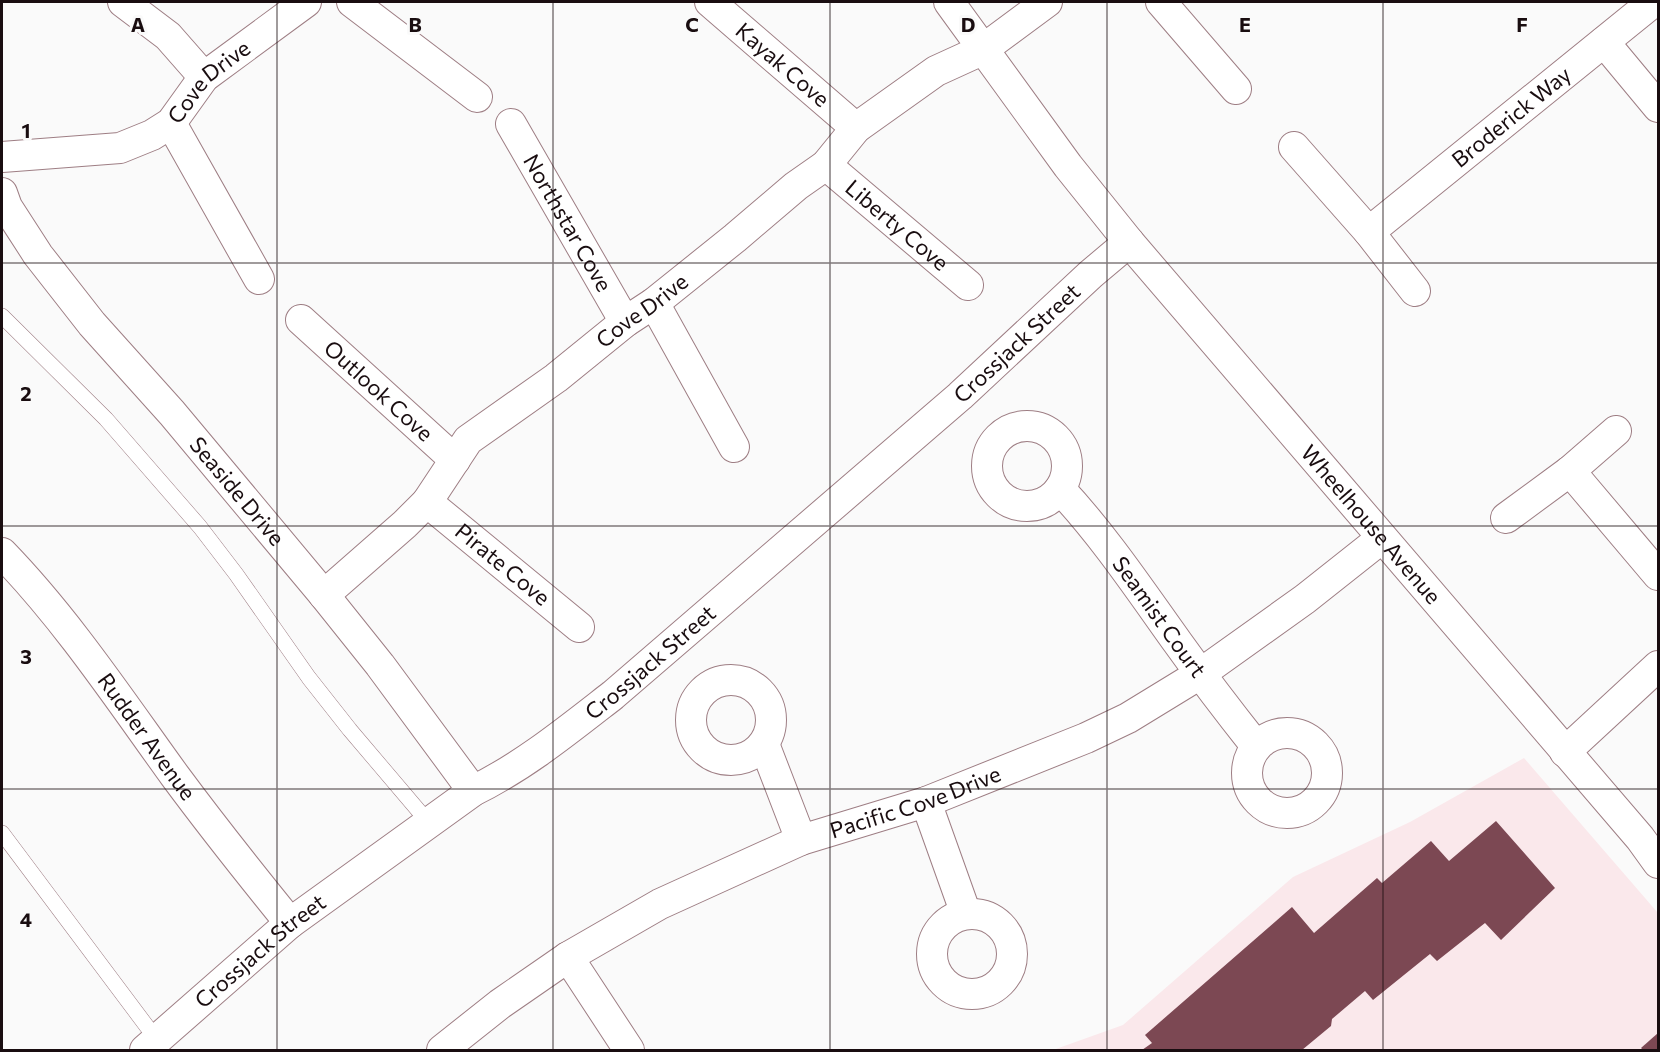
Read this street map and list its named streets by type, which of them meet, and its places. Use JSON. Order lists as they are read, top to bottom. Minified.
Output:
{"streets":{"street":["Kayak Cove","Cove Drive","Broderick Way","Northstar Cove","Liberty Cove","Crossjack Street","Outlook Cove","Seaside Drive","Wheelhouse Avenue","Pirate Cove","Seamist Court","Rudder Avenue","Pacific Cove Drive"]},"crossings":[["Kayak Cove","Cove Drive"],["Cove Drive","Northstar Cove"],["Cove Drive","Liberty Cove"],["Cove Drive","Outlook Cove"],["Cove Drive","Seaside Drive"],["Cove Drive","Wheelhouse Avenue"],["Cove Drive","Pirate Cove"],["Crossjack Street","Seaside Drive"],["Crossjack Street","Wheelhouse Avenue"],["Crossjack Street","Rudder Avenue"],["Wheelhouse Avenue","Pacific Cove Drive"],["Seamist Court","Pacific Cove Drive"]],"grid":{"columns":["A","B","C","D","E","F"],"rows":["1","2","3","4"]}}
